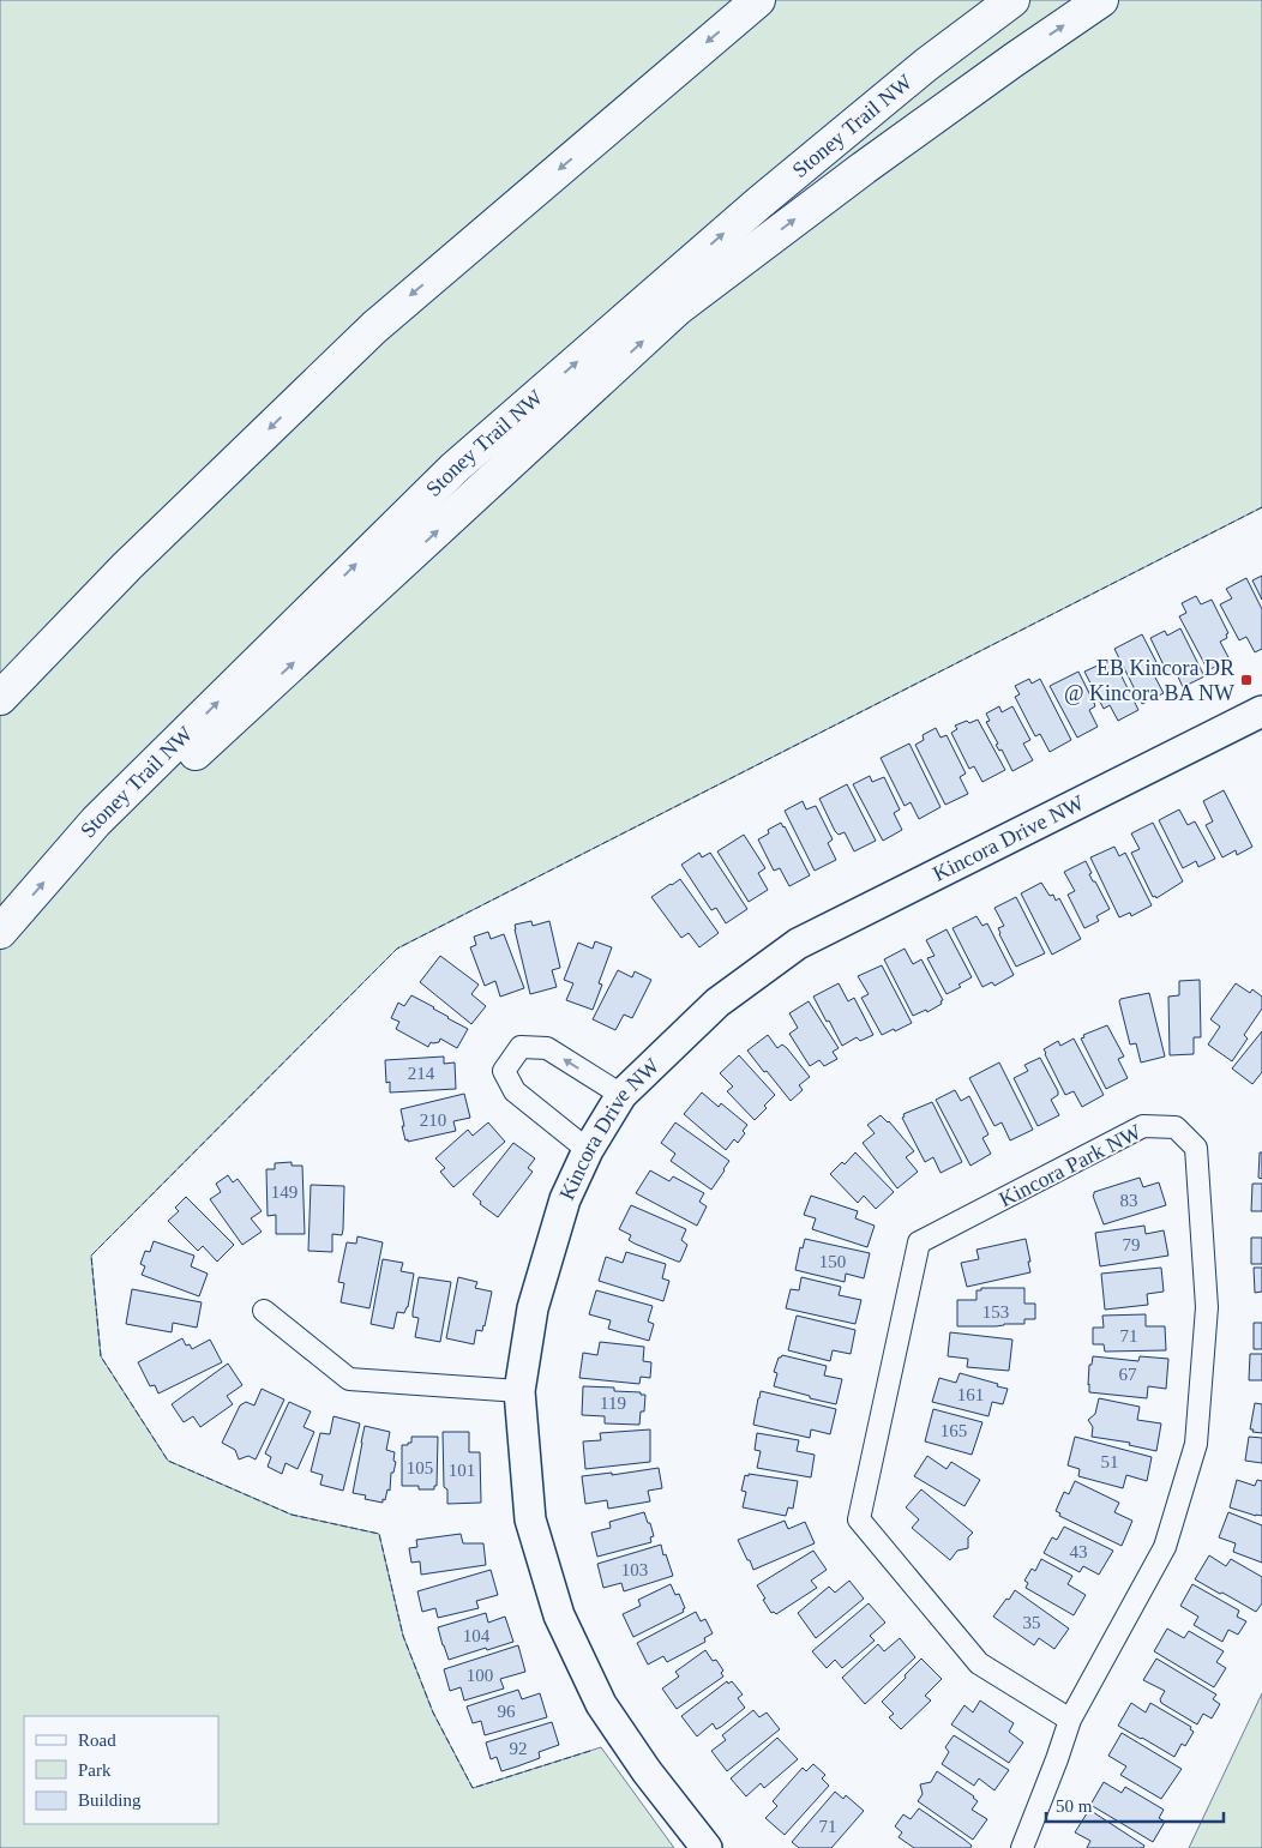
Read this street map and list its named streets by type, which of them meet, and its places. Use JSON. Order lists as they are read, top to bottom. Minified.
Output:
{"streets":{"highway":["Stoney Trail NW"],"street":["Kincora Drive NW","Kincora Park NW"]},"places":{"transit":["EB Kincora DR @ Kincora BA NW"]},"house_numbers":["214","210","149","83","79","150","153","71","67","161","119","165","51","105","101","43","103","35","104","100","96","92","71"],"legend":["Road","Park","Building"],"scale_bar":"50 m"}
